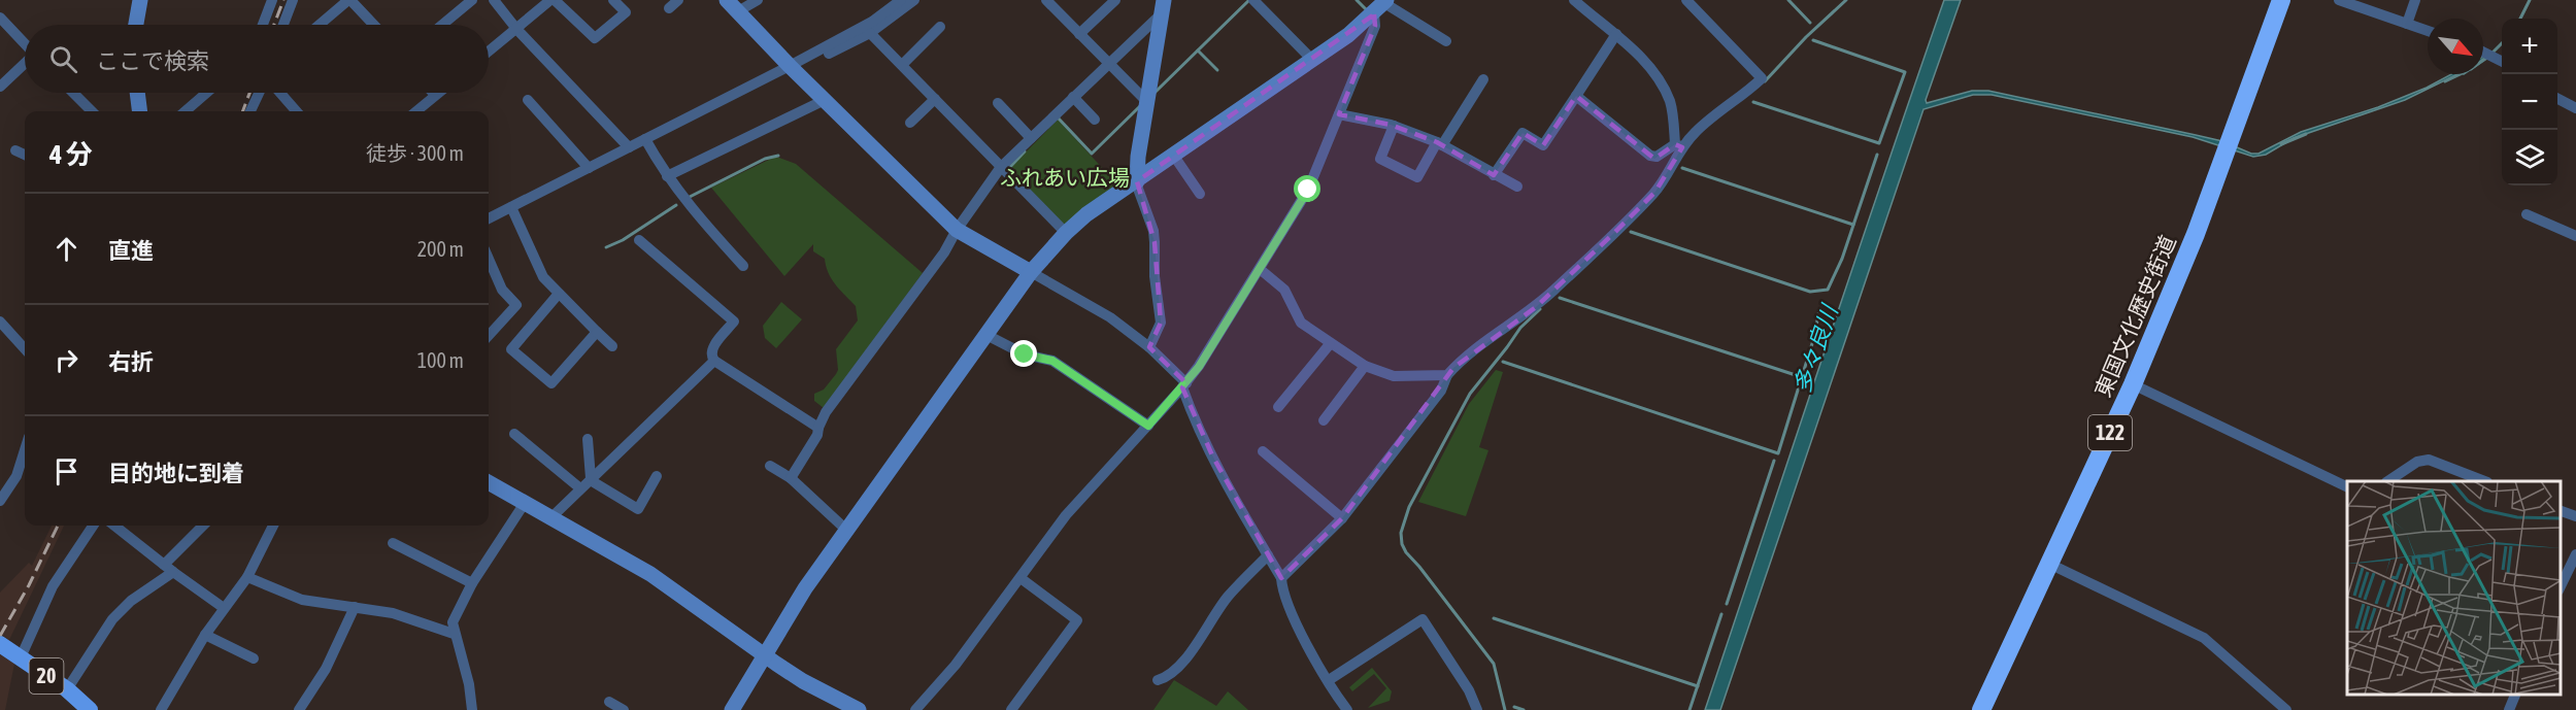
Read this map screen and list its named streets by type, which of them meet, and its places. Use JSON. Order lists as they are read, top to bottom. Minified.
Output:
{"streets":{"highway":["東国文化歴史街道","122"],"main road":["20"]},"water":["多々良川"],"parks":["ふれあい広場"],"north":"bottom right","page":{"map_buttons":["+","−"],"search":"ここで検索","heading":["4 分","徒歩 · 300 m"],"list":[["直進","200 m"],["右折","100 m"],"目的地に到着"]}}
